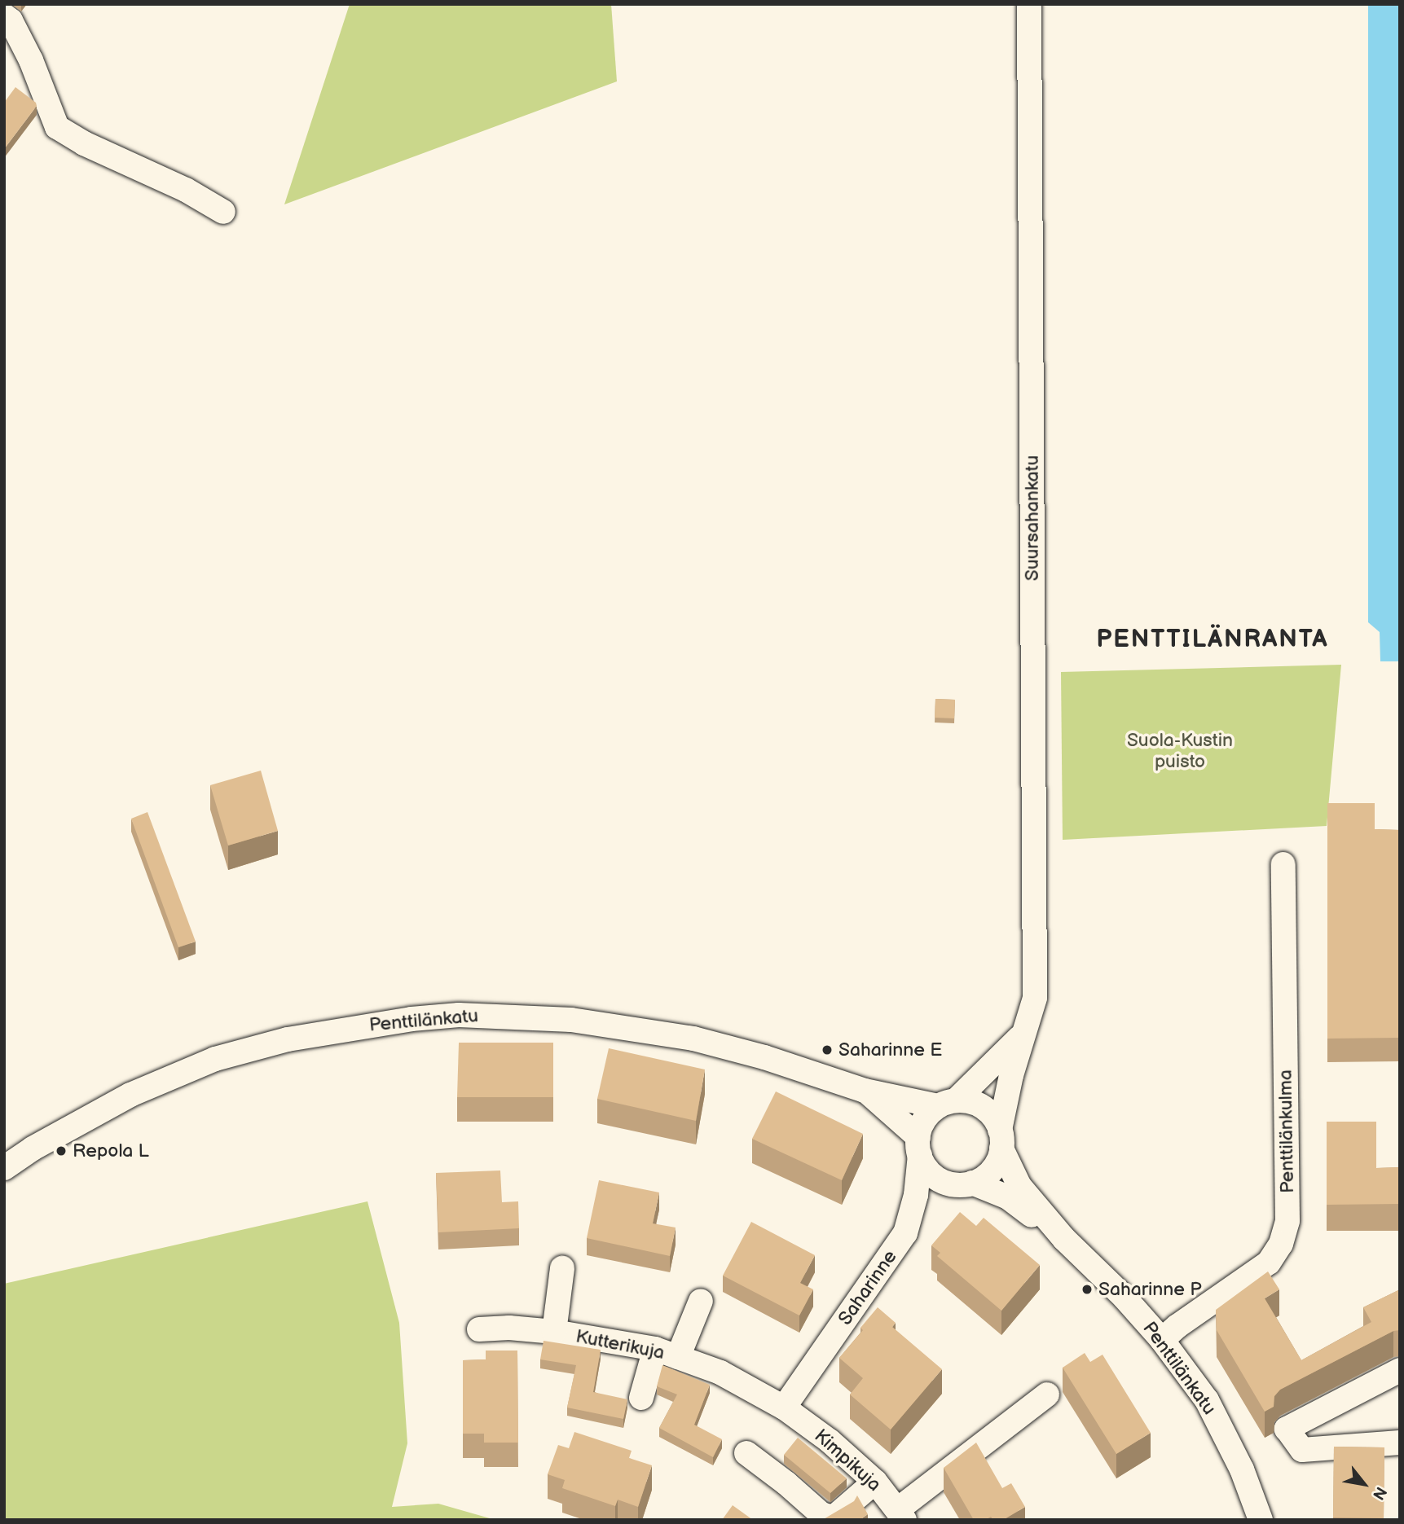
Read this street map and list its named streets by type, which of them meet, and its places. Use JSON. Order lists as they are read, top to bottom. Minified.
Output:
{"streets":{"street":["Suursahankatu","Penttilänkatu","Penttilänkulma","Saharinne","Kutterikuja","Kimpikuja"]},"crossings":[["Suursahankatu","Penttilänkatu"],["Suursahankatu","Saharinne"],["Penttilänkatu","Penttilänkulma"],["Penttilänkatu","Saharinne"],["Saharinne","Kutterikuja"],["Saharinne","Kimpikuja"],["Kutterikuja","Kimpikuja"]],"districts":["PENTTILÄNRANTA"],"parks":["Suola-Kustin puisto"],"places":["Saharinne E","Repola L","Saharinne P"],"north":"bottom right"}
